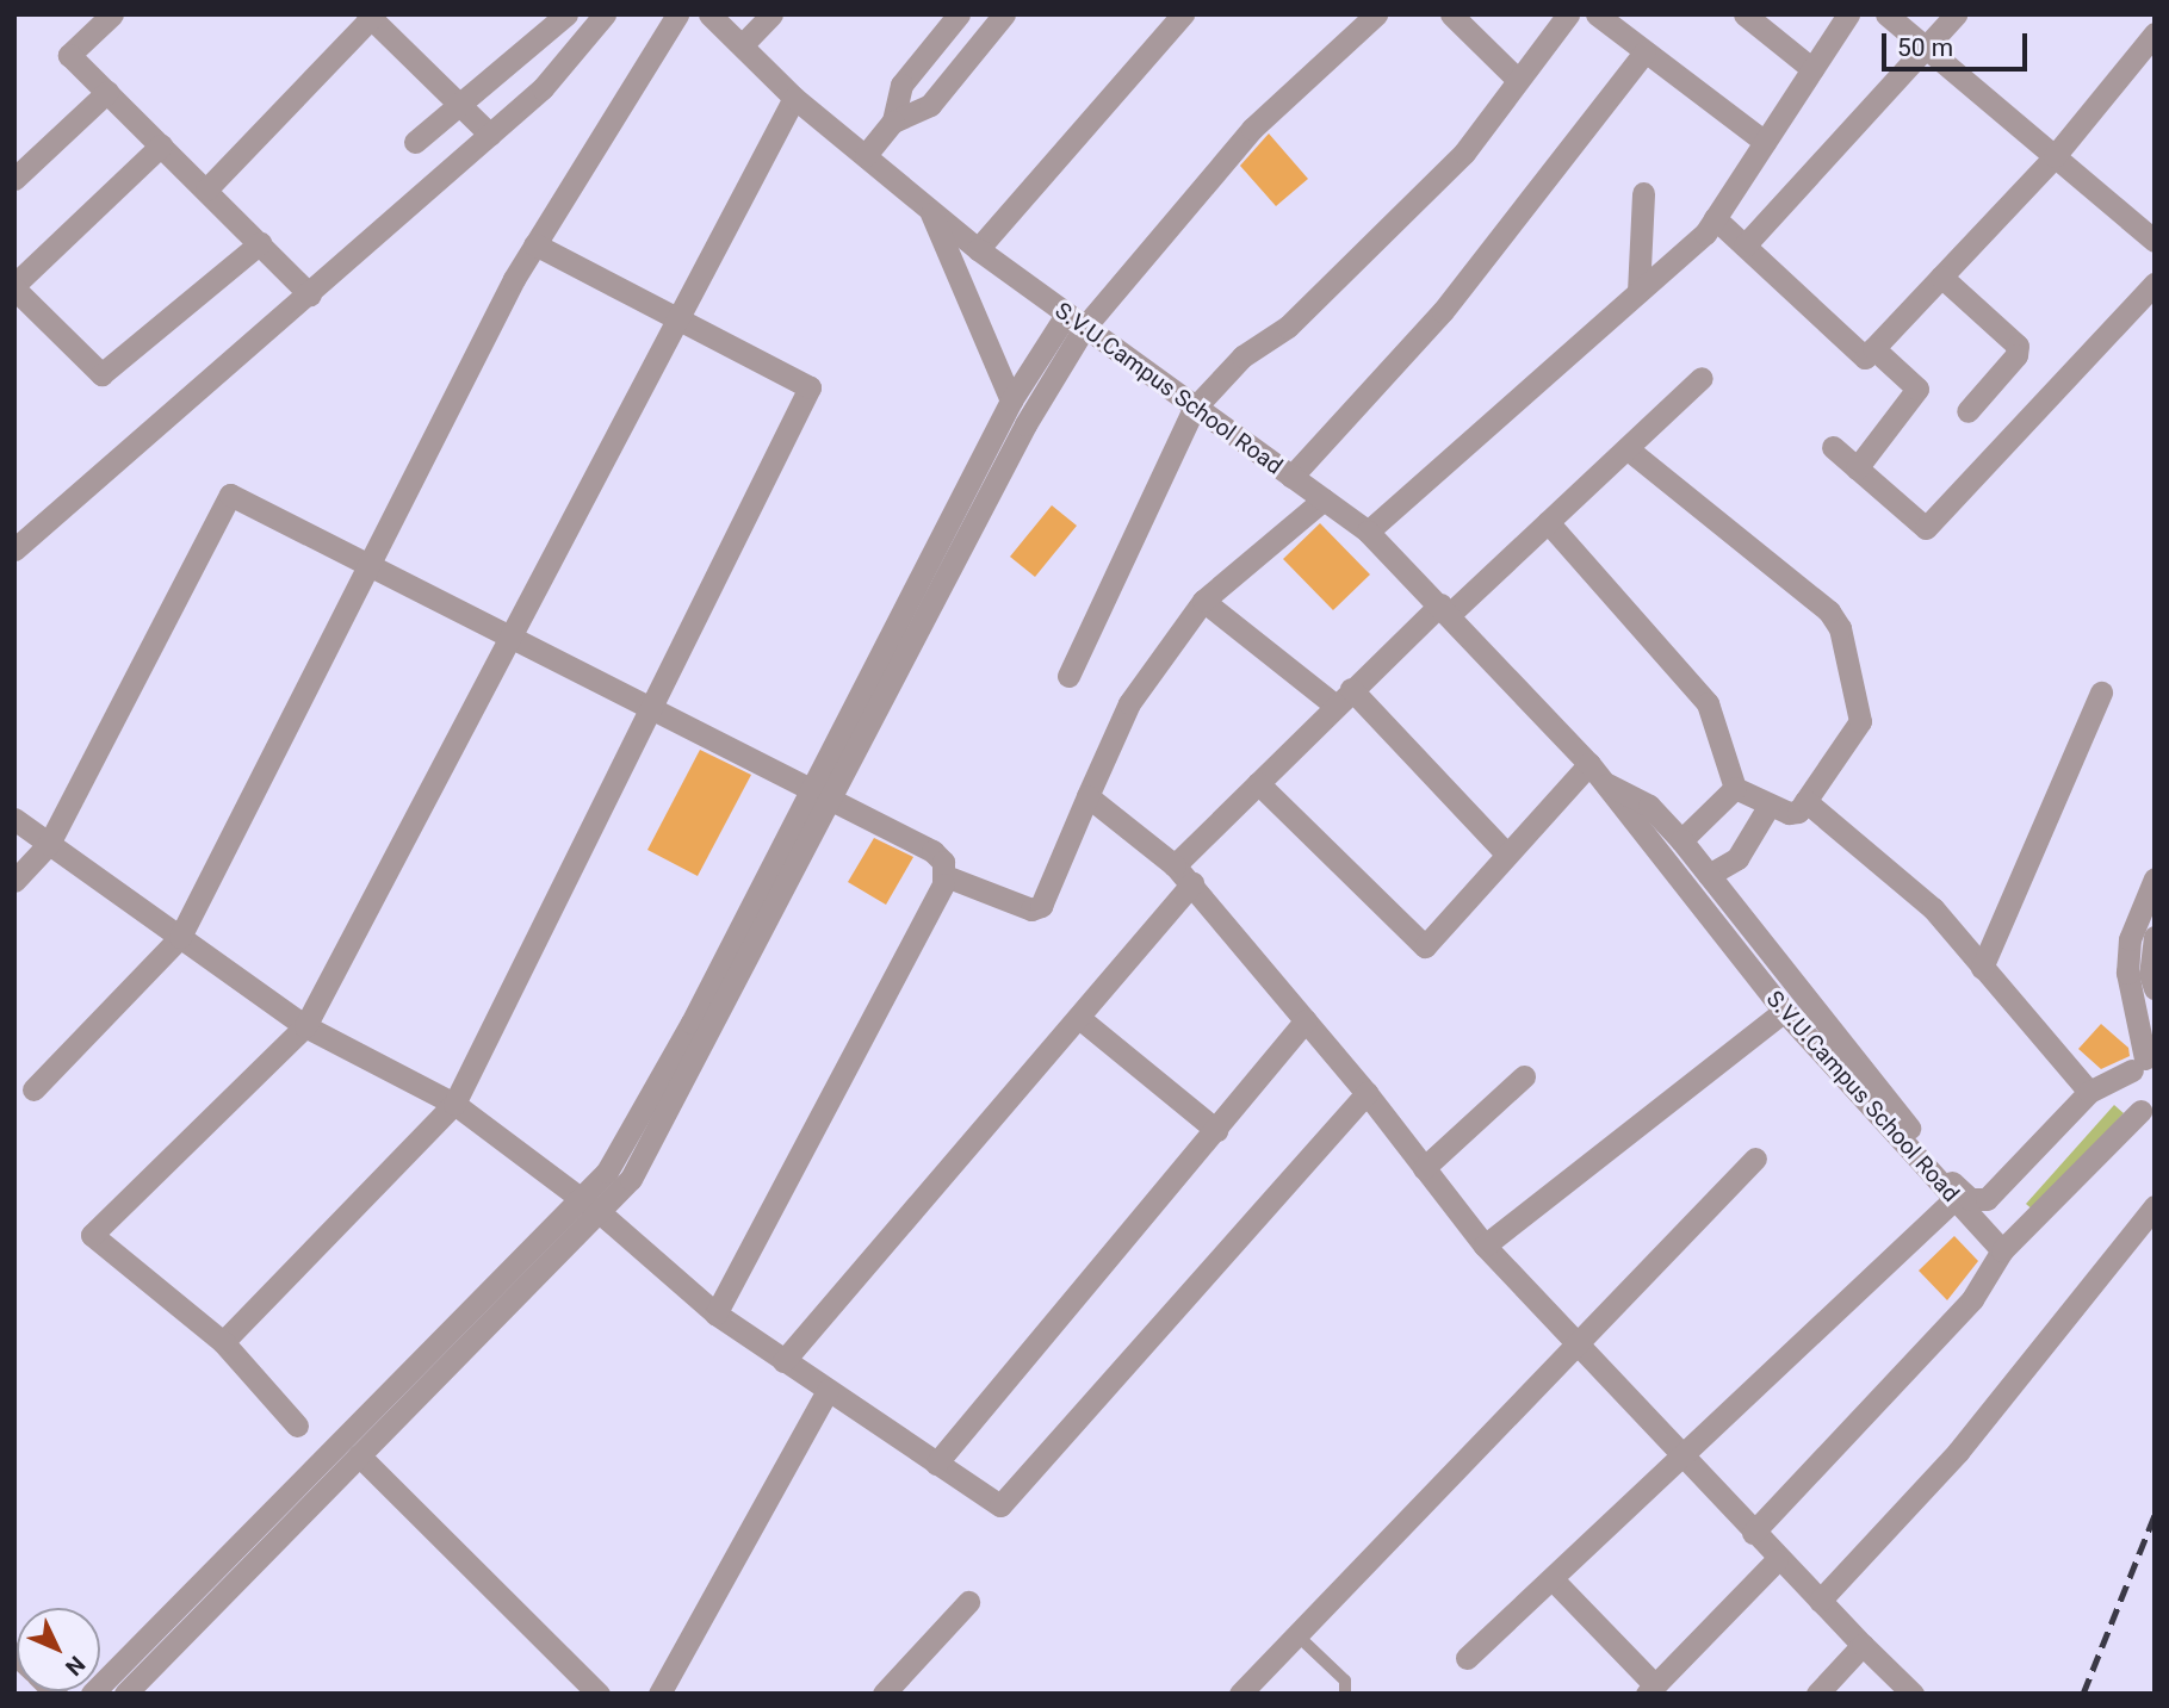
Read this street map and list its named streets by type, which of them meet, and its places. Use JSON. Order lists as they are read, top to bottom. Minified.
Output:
{"streets":{"street":["S.V.U.Campus School Road"]},"scale_bar":"50 m","north":"bottom right"}
